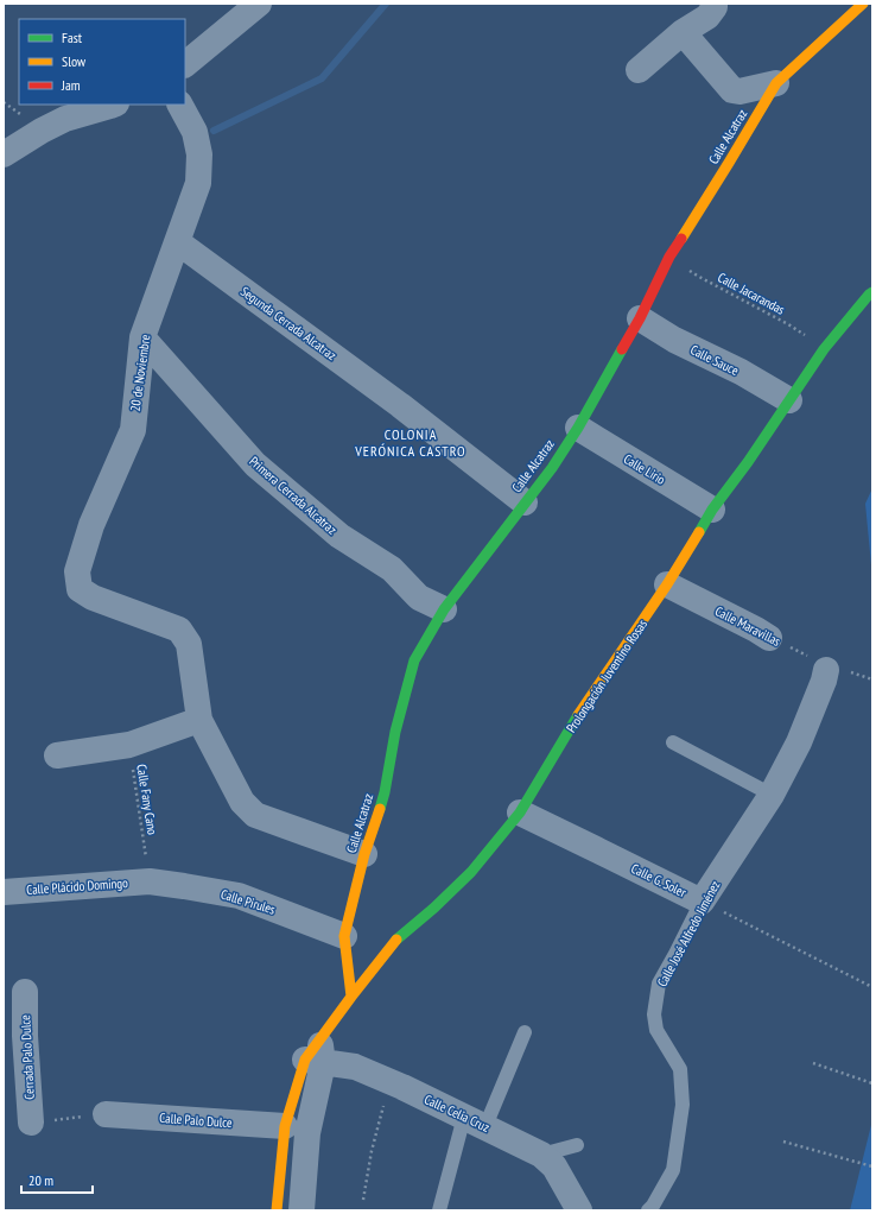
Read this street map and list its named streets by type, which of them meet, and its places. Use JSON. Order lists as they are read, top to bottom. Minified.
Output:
{"streets":{"street":["Calle Alcatraz","Segunda Cerrada Alcatraz","Calle Sauce","20 de Noviembre","Calle Lirio","Primera Cerrada Alcatraz","Calle Maravillas","Prolongación Juventino Rosas","Calle G. Soler","Calle Plácido Domingo","Calle Pirules","Calle José Alfredo Jiménez","Cerrada Palo Dulce","Calle Celia Cruz","Calle Palo Dulce"],"path":["Calle Jacarandas","Calle Fany Cano"]},"crossings":[["Calle Alcatraz","Calle Jacarandas"],["Calle Alcatraz","Segunda Cerrada Alcatraz"],["Calle Alcatraz","Calle Sauce"],["Calle Alcatraz","Calle Lirio"],["Calle Alcatraz","Primera Cerrada Alcatraz"],["Calle Alcatraz","Prolongación Juventino Rosas"],["Calle Alcatraz","Calle Pirules"],["Calle Jacarandas","Prolongación Juventino Rosas"],["Segunda Cerrada Alcatraz","20 de Noviembre"],["Calle Sauce","Prolongación Juventino Rosas"],["20 de Noviembre","Primera Cerrada Alcatraz"],["Calle Lirio","Prolongación Juventino Rosas"],["Calle Maravillas","Prolongación Juventino Rosas"],["Calle Maravillas","Calle José Alfredo Jiménez"],["Prolongación Juventino Rosas","Calle G. Soler"],["Prolongación Juventino Rosas","Calle Celia Cruz"],["Prolongación Juventino Rosas","Calle Palo Dulce"],["Calle Fany Cano","Calle Plácido Domingo"],["Calle Fany Cano","Calle Pirules"],["Calle G. Soler","Calle José Alfredo Jiménez"],["Calle Plácido Domingo","Calle Pirules"]],"districts":["COLONIA VERÓNICA CASTRO"],"legend":["Fast","Slow","Jam"],"scale_bar":"20 m"}
